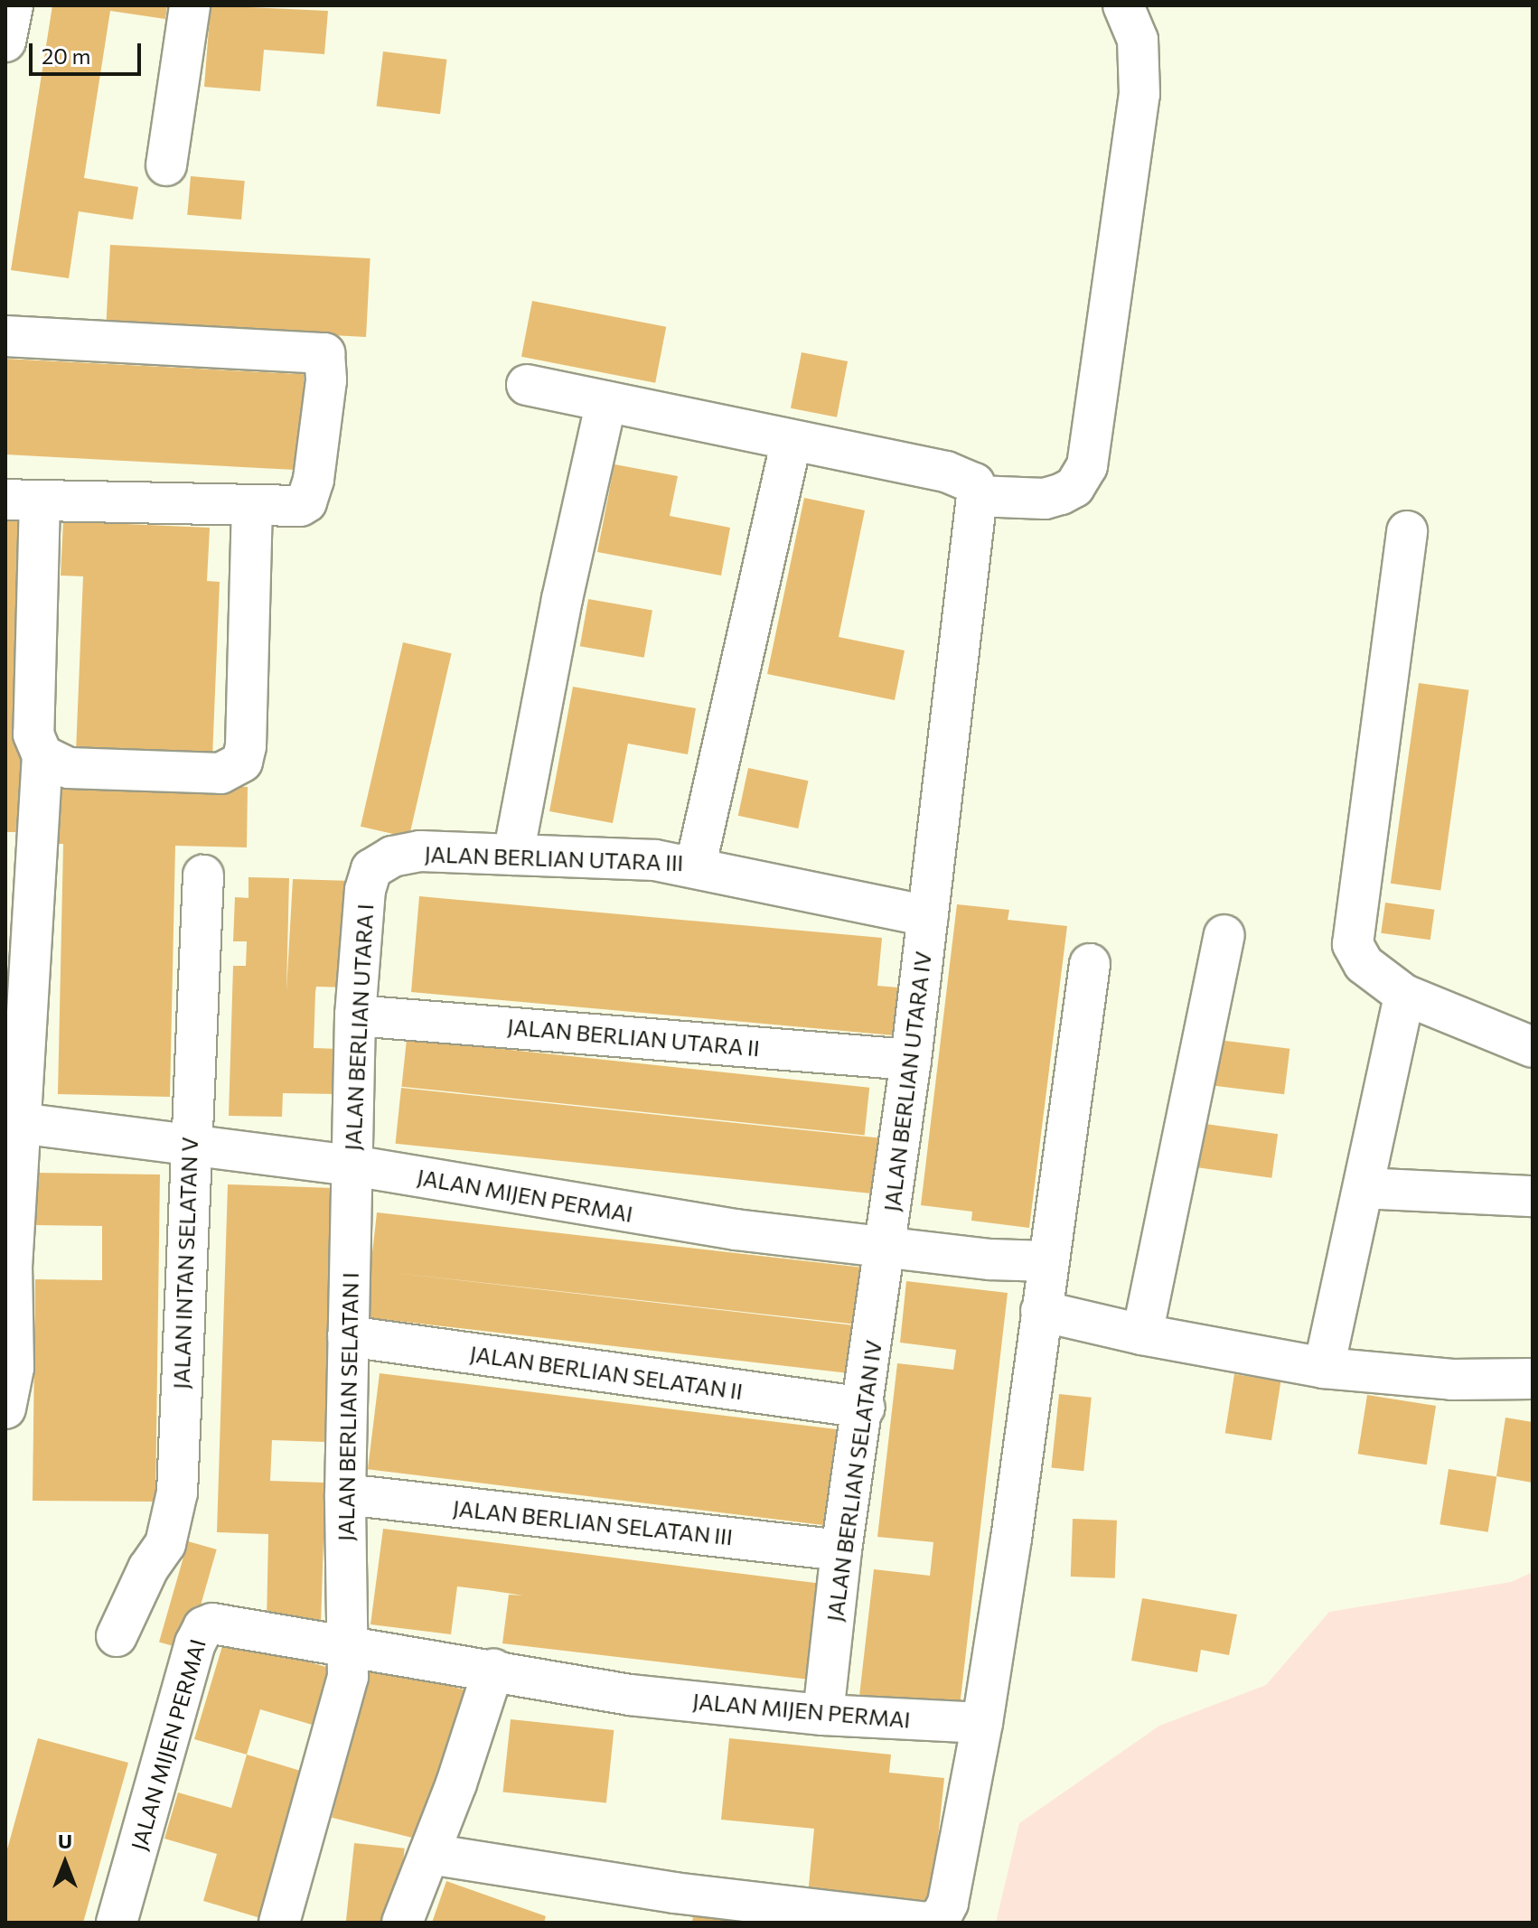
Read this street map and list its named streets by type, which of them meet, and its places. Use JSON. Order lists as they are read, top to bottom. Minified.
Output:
{"streets":{"street":["JALAN BERLIAN UTARA III","JALAN BERLIAN UTARA I","JALAN BERLIAN UTARA II","JALAN BERLIAN UTARA IV","JALAN MIJEN PERMAI","JALAN INTAN SELATAN V","JALAN BERLIAN SELATAN II","JALAN BERLIAN SELATAN I","JALAN BERLIAN SELATAN IV","JALAN BERLIAN SELATAN III"]},"crossings":[["JALAN BERLIAN UTARA III","JALAN BERLIAN UTARA I"],["JALAN BERLIAN UTARA III","JALAN BERLIAN UTARA IV"],["JALAN BERLIAN UTARA I","JALAN BERLIAN UTARA II"],["JALAN BERLIAN UTARA I","JALAN MIJEN PERMAI"],["JALAN BERLIAN UTARA I","JALAN BERLIAN SELATAN I"],["JALAN BERLIAN UTARA II","JALAN BERLIAN UTARA IV"],["JALAN BERLIAN UTARA IV","JALAN MIJEN PERMAI"],["JALAN BERLIAN UTARA IV","JALAN BERLIAN SELATAN IV"],["JALAN MIJEN PERMAI","JALAN INTAN SELATAN V"],["JALAN MIJEN PERMAI","JALAN BERLIAN SELATAN I"],["JALAN MIJEN PERMAI","JALAN BERLIAN SELATAN IV"],["JALAN BERLIAN SELATAN II","JALAN BERLIAN SELATAN I"],["JALAN BERLIAN SELATAN II","JALAN BERLIAN SELATAN IV"],["JALAN BERLIAN SELATAN I","JALAN BERLIAN SELATAN III"],["JALAN BERLIAN SELATAN IV","JALAN BERLIAN SELATAN III"]],"scale_bar":"20 m","north":"top"}
